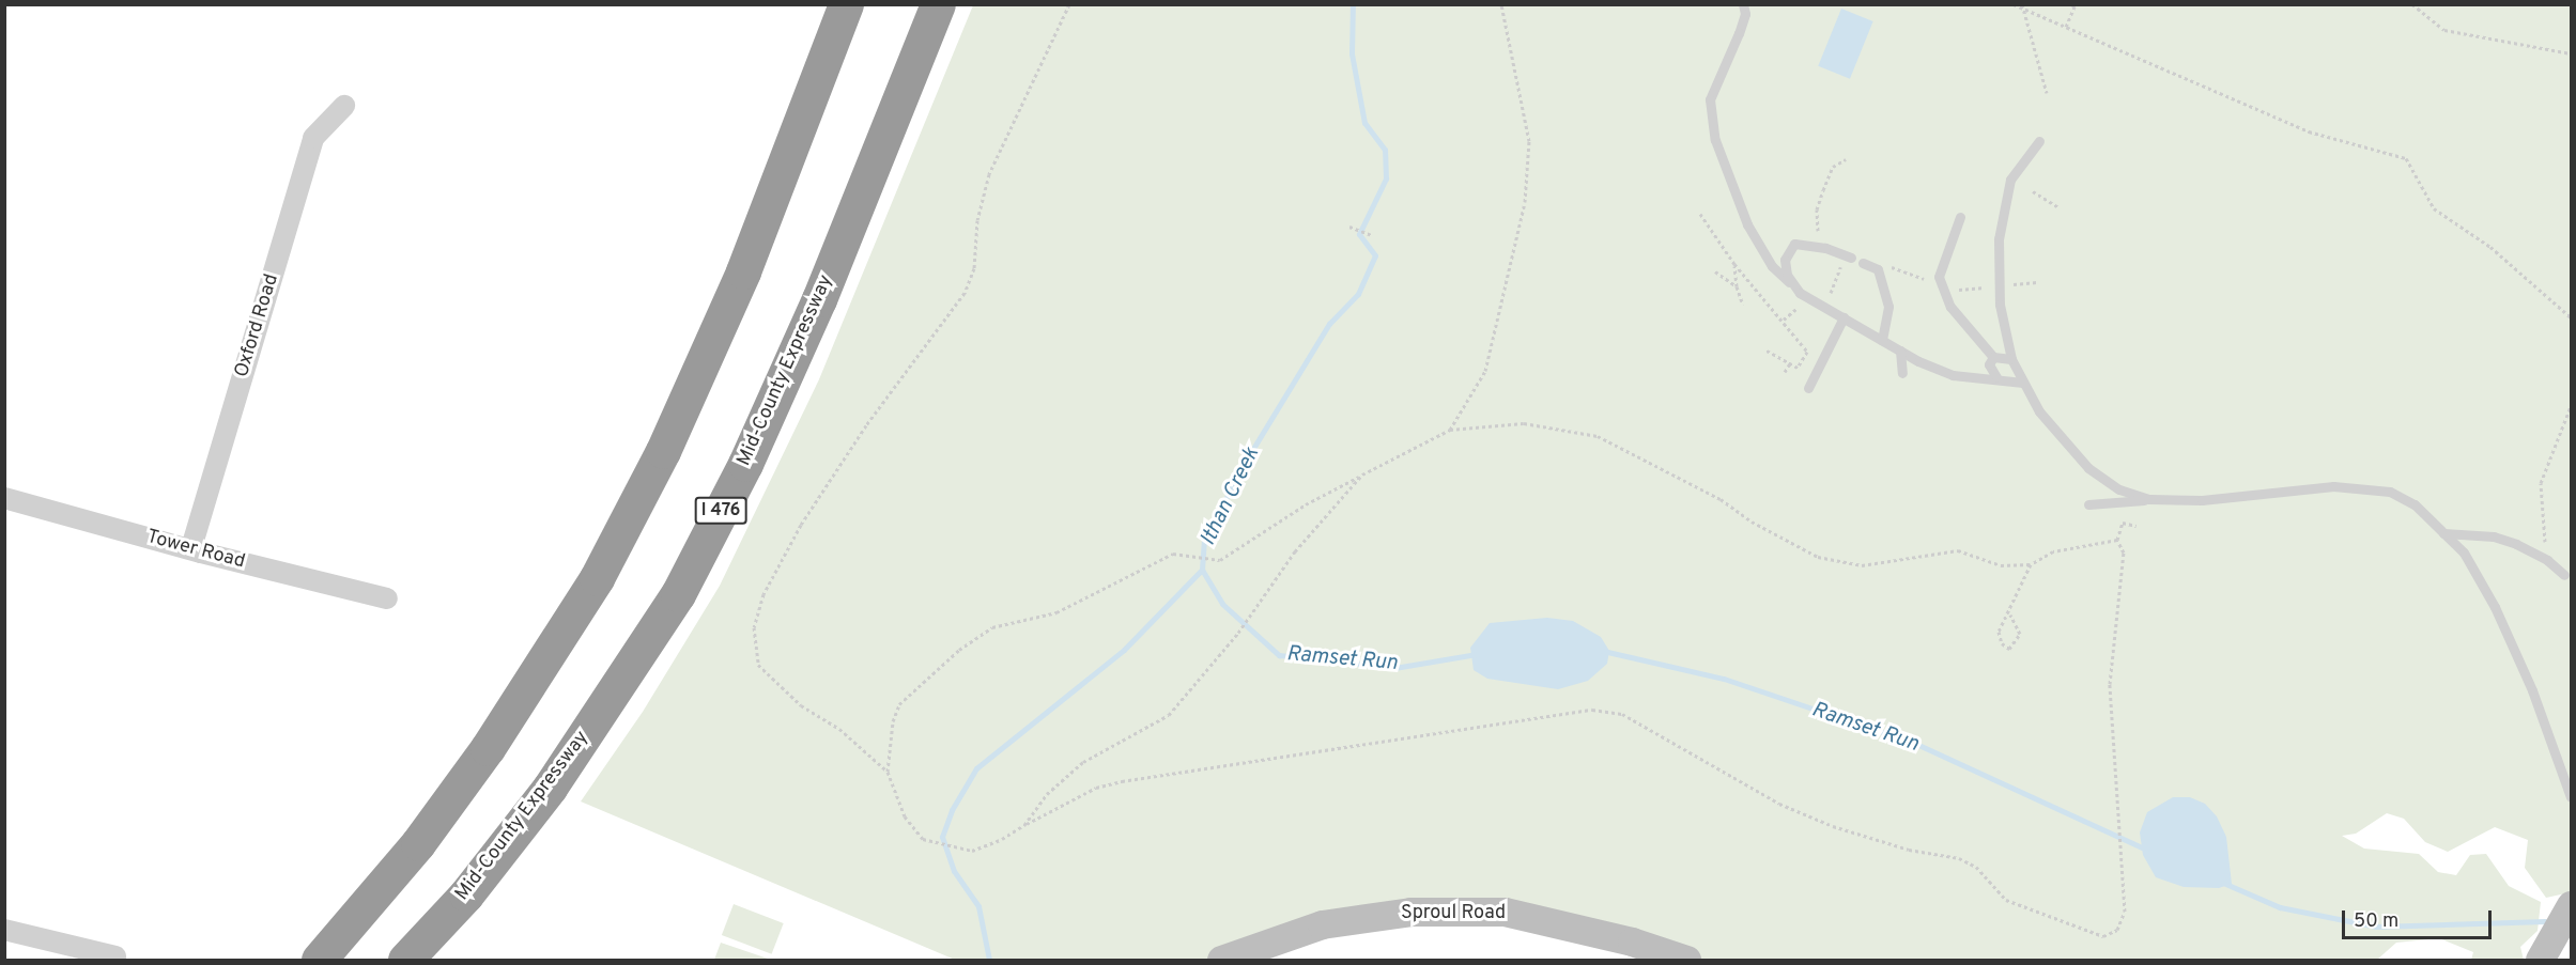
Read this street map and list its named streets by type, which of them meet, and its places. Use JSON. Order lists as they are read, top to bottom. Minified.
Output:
{"streets":{"highway":["Mid-County Expressway","I 476"],"main road":["Sproul Road"],"street":["Oxford Road","Tower Road"]},"crossings":[["Oxford Road","Tower Road"]],"water":["Ithan Creek","Ramset Run"],"scale_bar":"50 m"}
